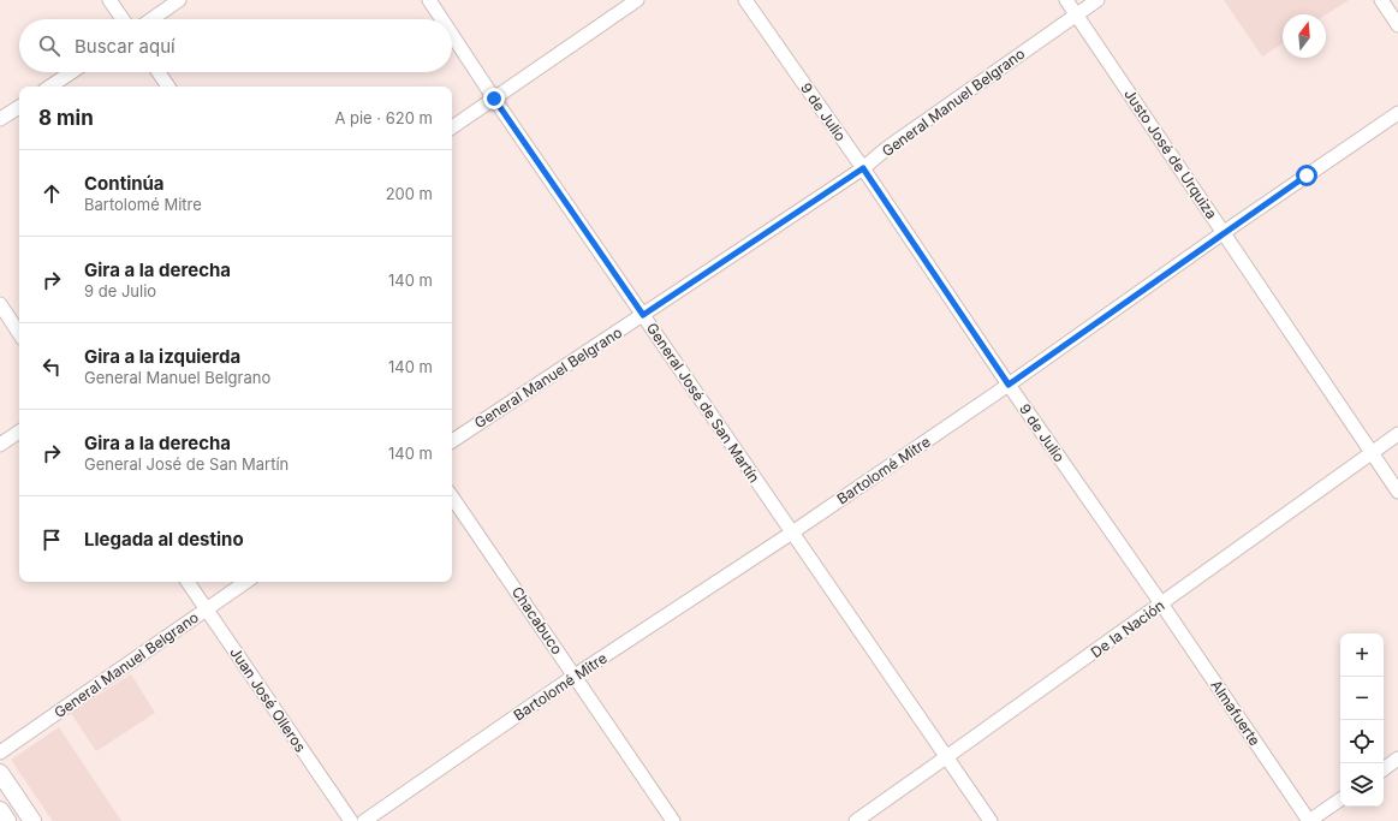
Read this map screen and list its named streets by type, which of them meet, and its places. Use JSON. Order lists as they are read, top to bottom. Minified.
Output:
{"streets":{"street":["General Manuel Belgrano","9 de Julio","Justo José de Urquiza","General José de San Martín","Bartolomé Mitre","Chacabuco","De la Nación","Juan José Olleros","Almafuerte"]},"crossings":[["General Manuel Belgrano","9 de Julio"],["General Manuel Belgrano","Justo José de Urquiza"],["General Manuel Belgrano","General José de San Martín"],["General Manuel Belgrano","Juan José Olleros"],["9 de Julio","Bartolomé Mitre"],["9 de Julio","De la Nación"],["9 de Julio","Almafuerte"],["Justo José de Urquiza","Bartolomé Mitre"],["Justo José de Urquiza","De la Nación"],["General José de San Martín","Bartolomé Mitre"],["General José de San Martín","De la Nación"],["Bartolomé Mitre","Chacabuco"],["De la Nación","Almafuerte"]],"north":"top","page":{"search":"Buscar aquí","heading":["8 min","A pie · 620 m"],"list":[["Continúa","Bartolomé Mitre","200 m"],["Gira a la derecha","9 de Julio","140 m"],["Gira a la izquierda","General Manuel Belgrano","140 m"],["Gira a la derecha","General José de San Martín","140 m"],"Llegada al destino"],"map_buttons":["+","−"]}}
